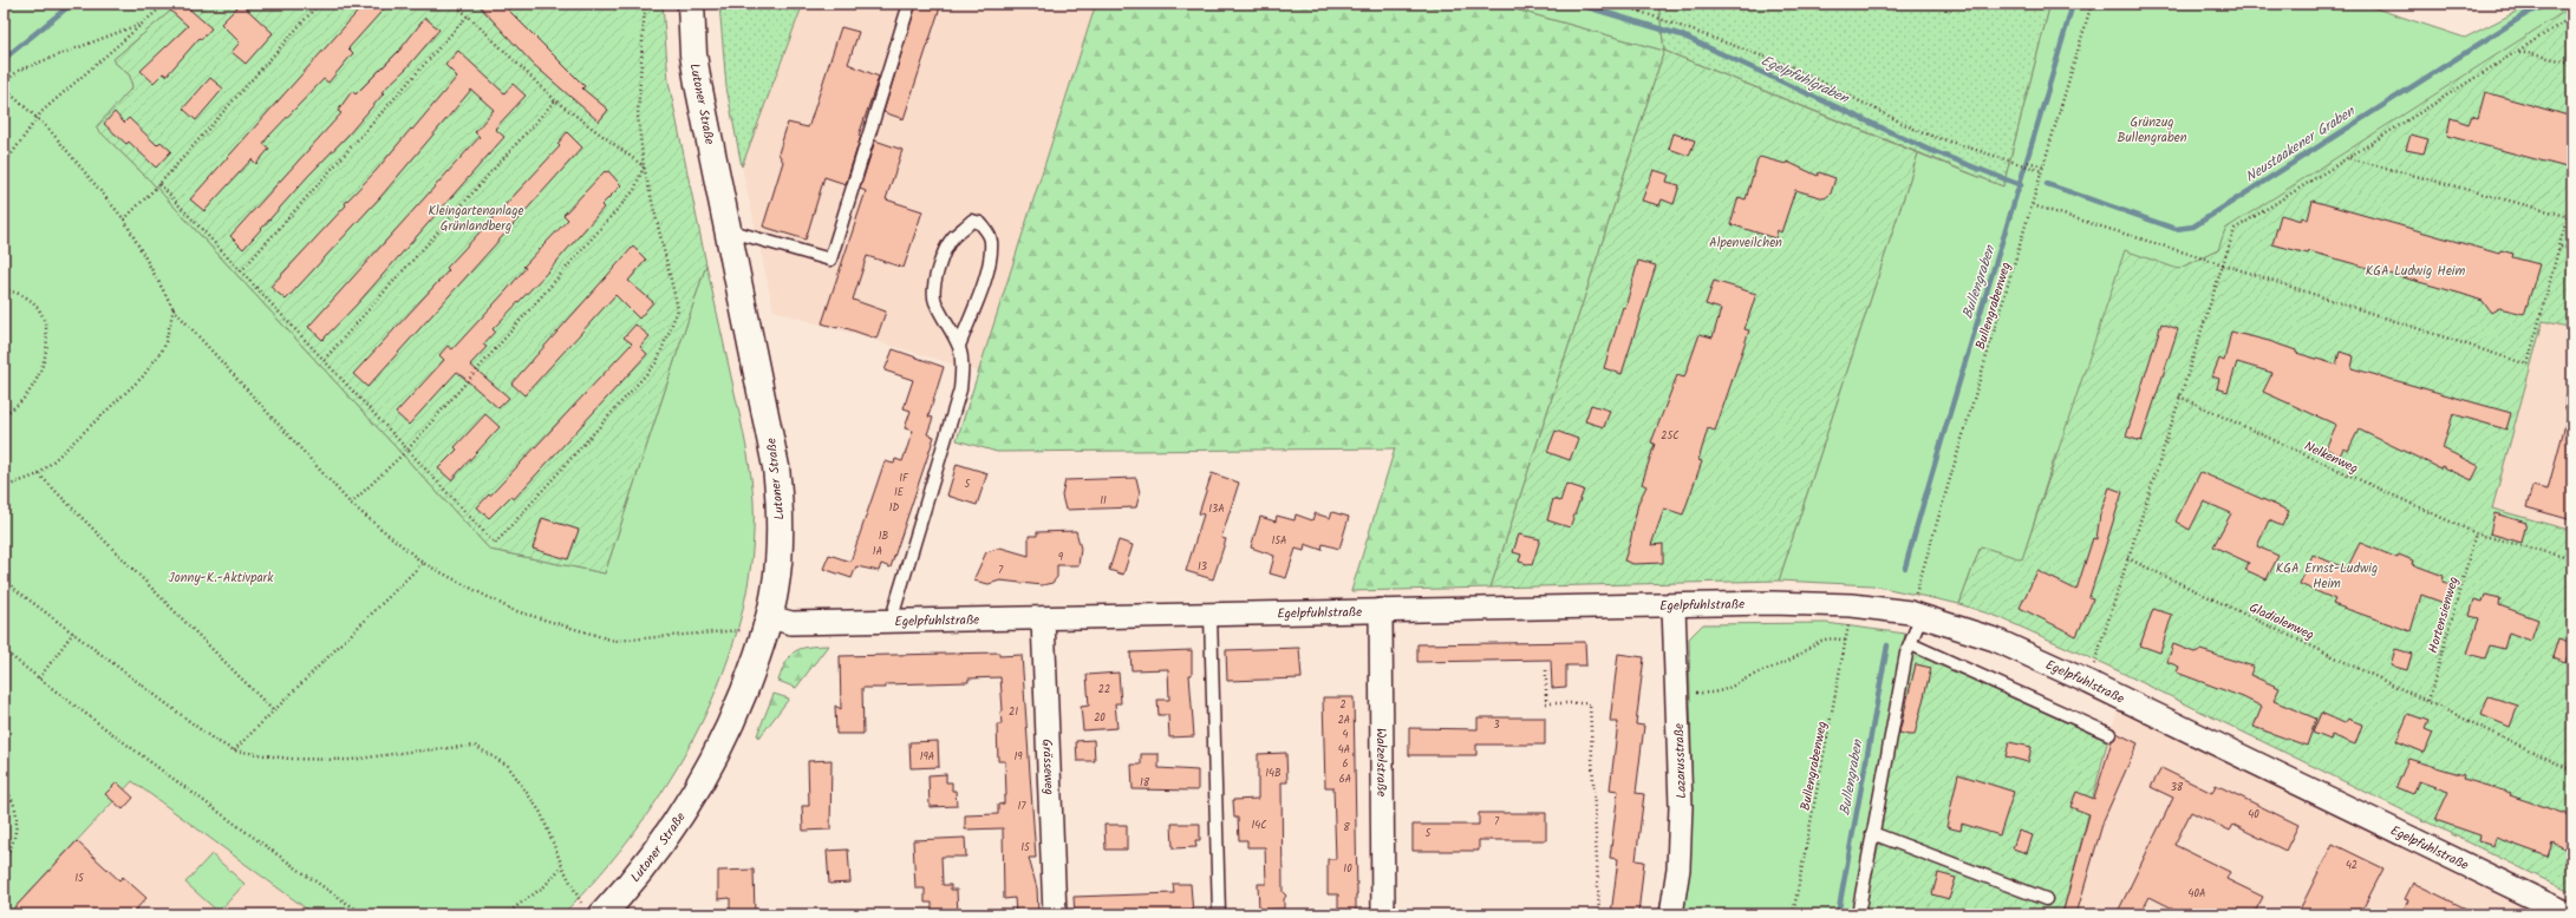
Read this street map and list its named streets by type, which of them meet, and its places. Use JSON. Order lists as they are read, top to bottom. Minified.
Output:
{"streets":{"street":["Lutoner Straße","Egelpfuhlstraße","Lazarusstraße","Walzelstraße","Grässeweg"],"path":["Bullengrabenweg","Nelkenweg","Hortensienweg","Gladiolenweg"]},"crossings":[["Lutoner Straße","Egelpfuhlstraße"],["Bullengrabenweg","Egelpfuhlstraße"],["Nelkenweg","Hortensienweg"],["Egelpfuhlstraße","Lazarusstraße"],["Egelpfuhlstraße","Walzelstraße"],["Egelpfuhlstraße","Grässeweg"],["Hortensienweg","Gladiolenweg"]],"water":["Egelpfuhlgraben","Neustaakener Graben","Bullengraben"],"parks":["Grünzug Bullengraben","Kleingartenanlage Grünlandberg","Alpenveilchen","KGA Ludwig Heim","KGA Ernst-Ludwig Heim","Jonny-K.-Aktivpark"],"house_numbers":["25C","1F","5","1E","11","1D","13A","1B","15A","1A","9","13","7","22","2","21","20","2A","3","4","4A","19A","19","6","14B","6A","18","38","17","40","7","14C","8","5","15","42","10","15","40A"]}
